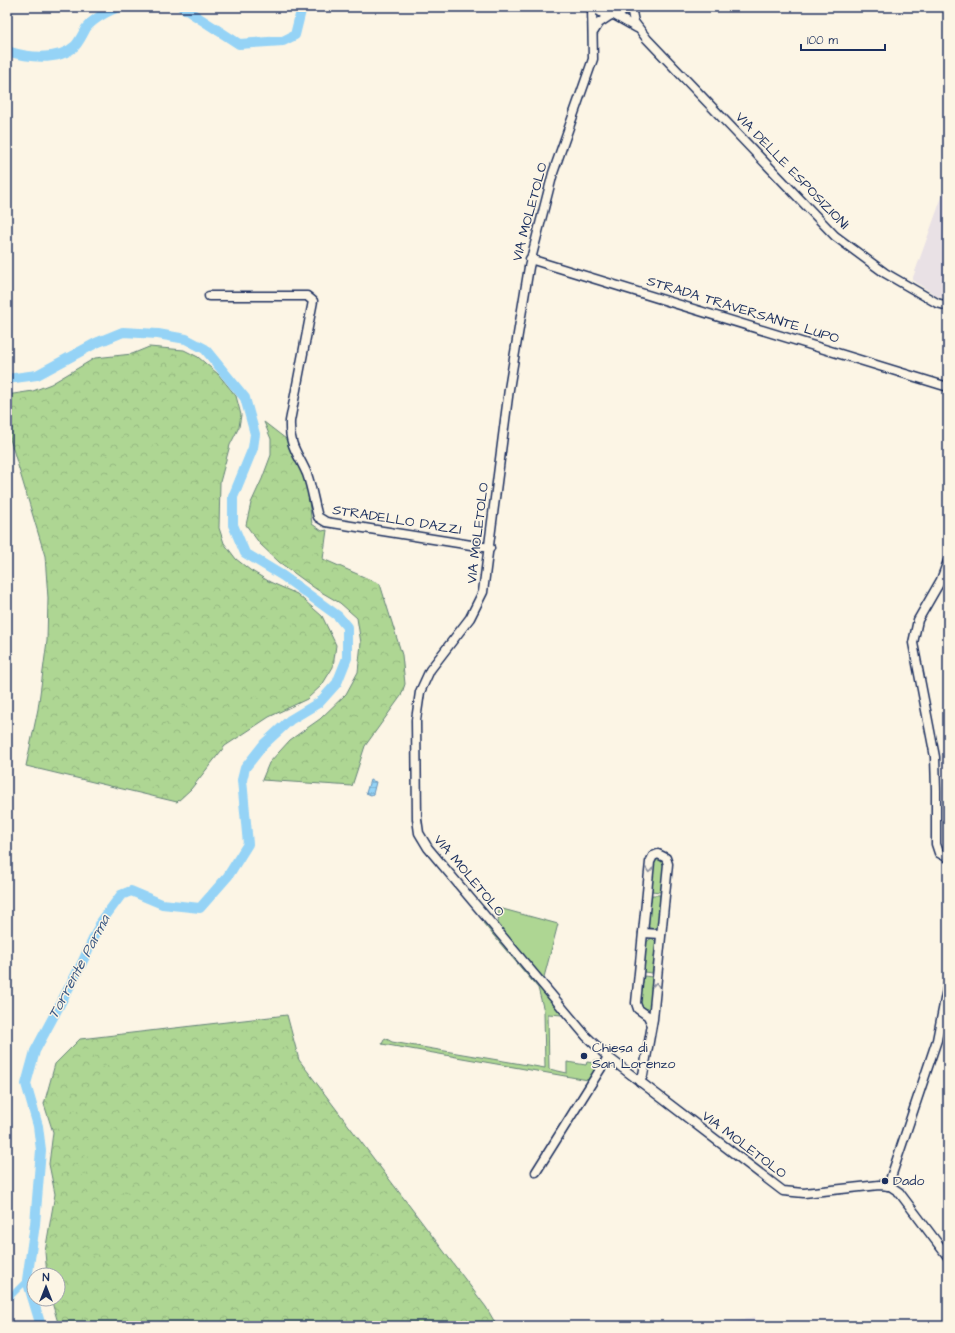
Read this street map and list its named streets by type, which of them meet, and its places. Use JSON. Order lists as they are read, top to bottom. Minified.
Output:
{"streets":{"street":["VIA DELLE ESPOSIZIONI","VIA MOLETOLO","STRADA TRAVERSANTE LUPO","STRADELLO DAZZI"]},"crossings":[["VIA DELLE ESPOSIZIONI","VIA MOLETOLO"],["VIA MOLETOLO","STRADA TRAVERSANTE LUPO"],["VIA MOLETOLO","STRADELLO DAZZI"]],"water":["Torrente Parma"],"places":["Chiesa di San Lorenzo","Dado"],"scale_bar":"100 m","north":"top"}
